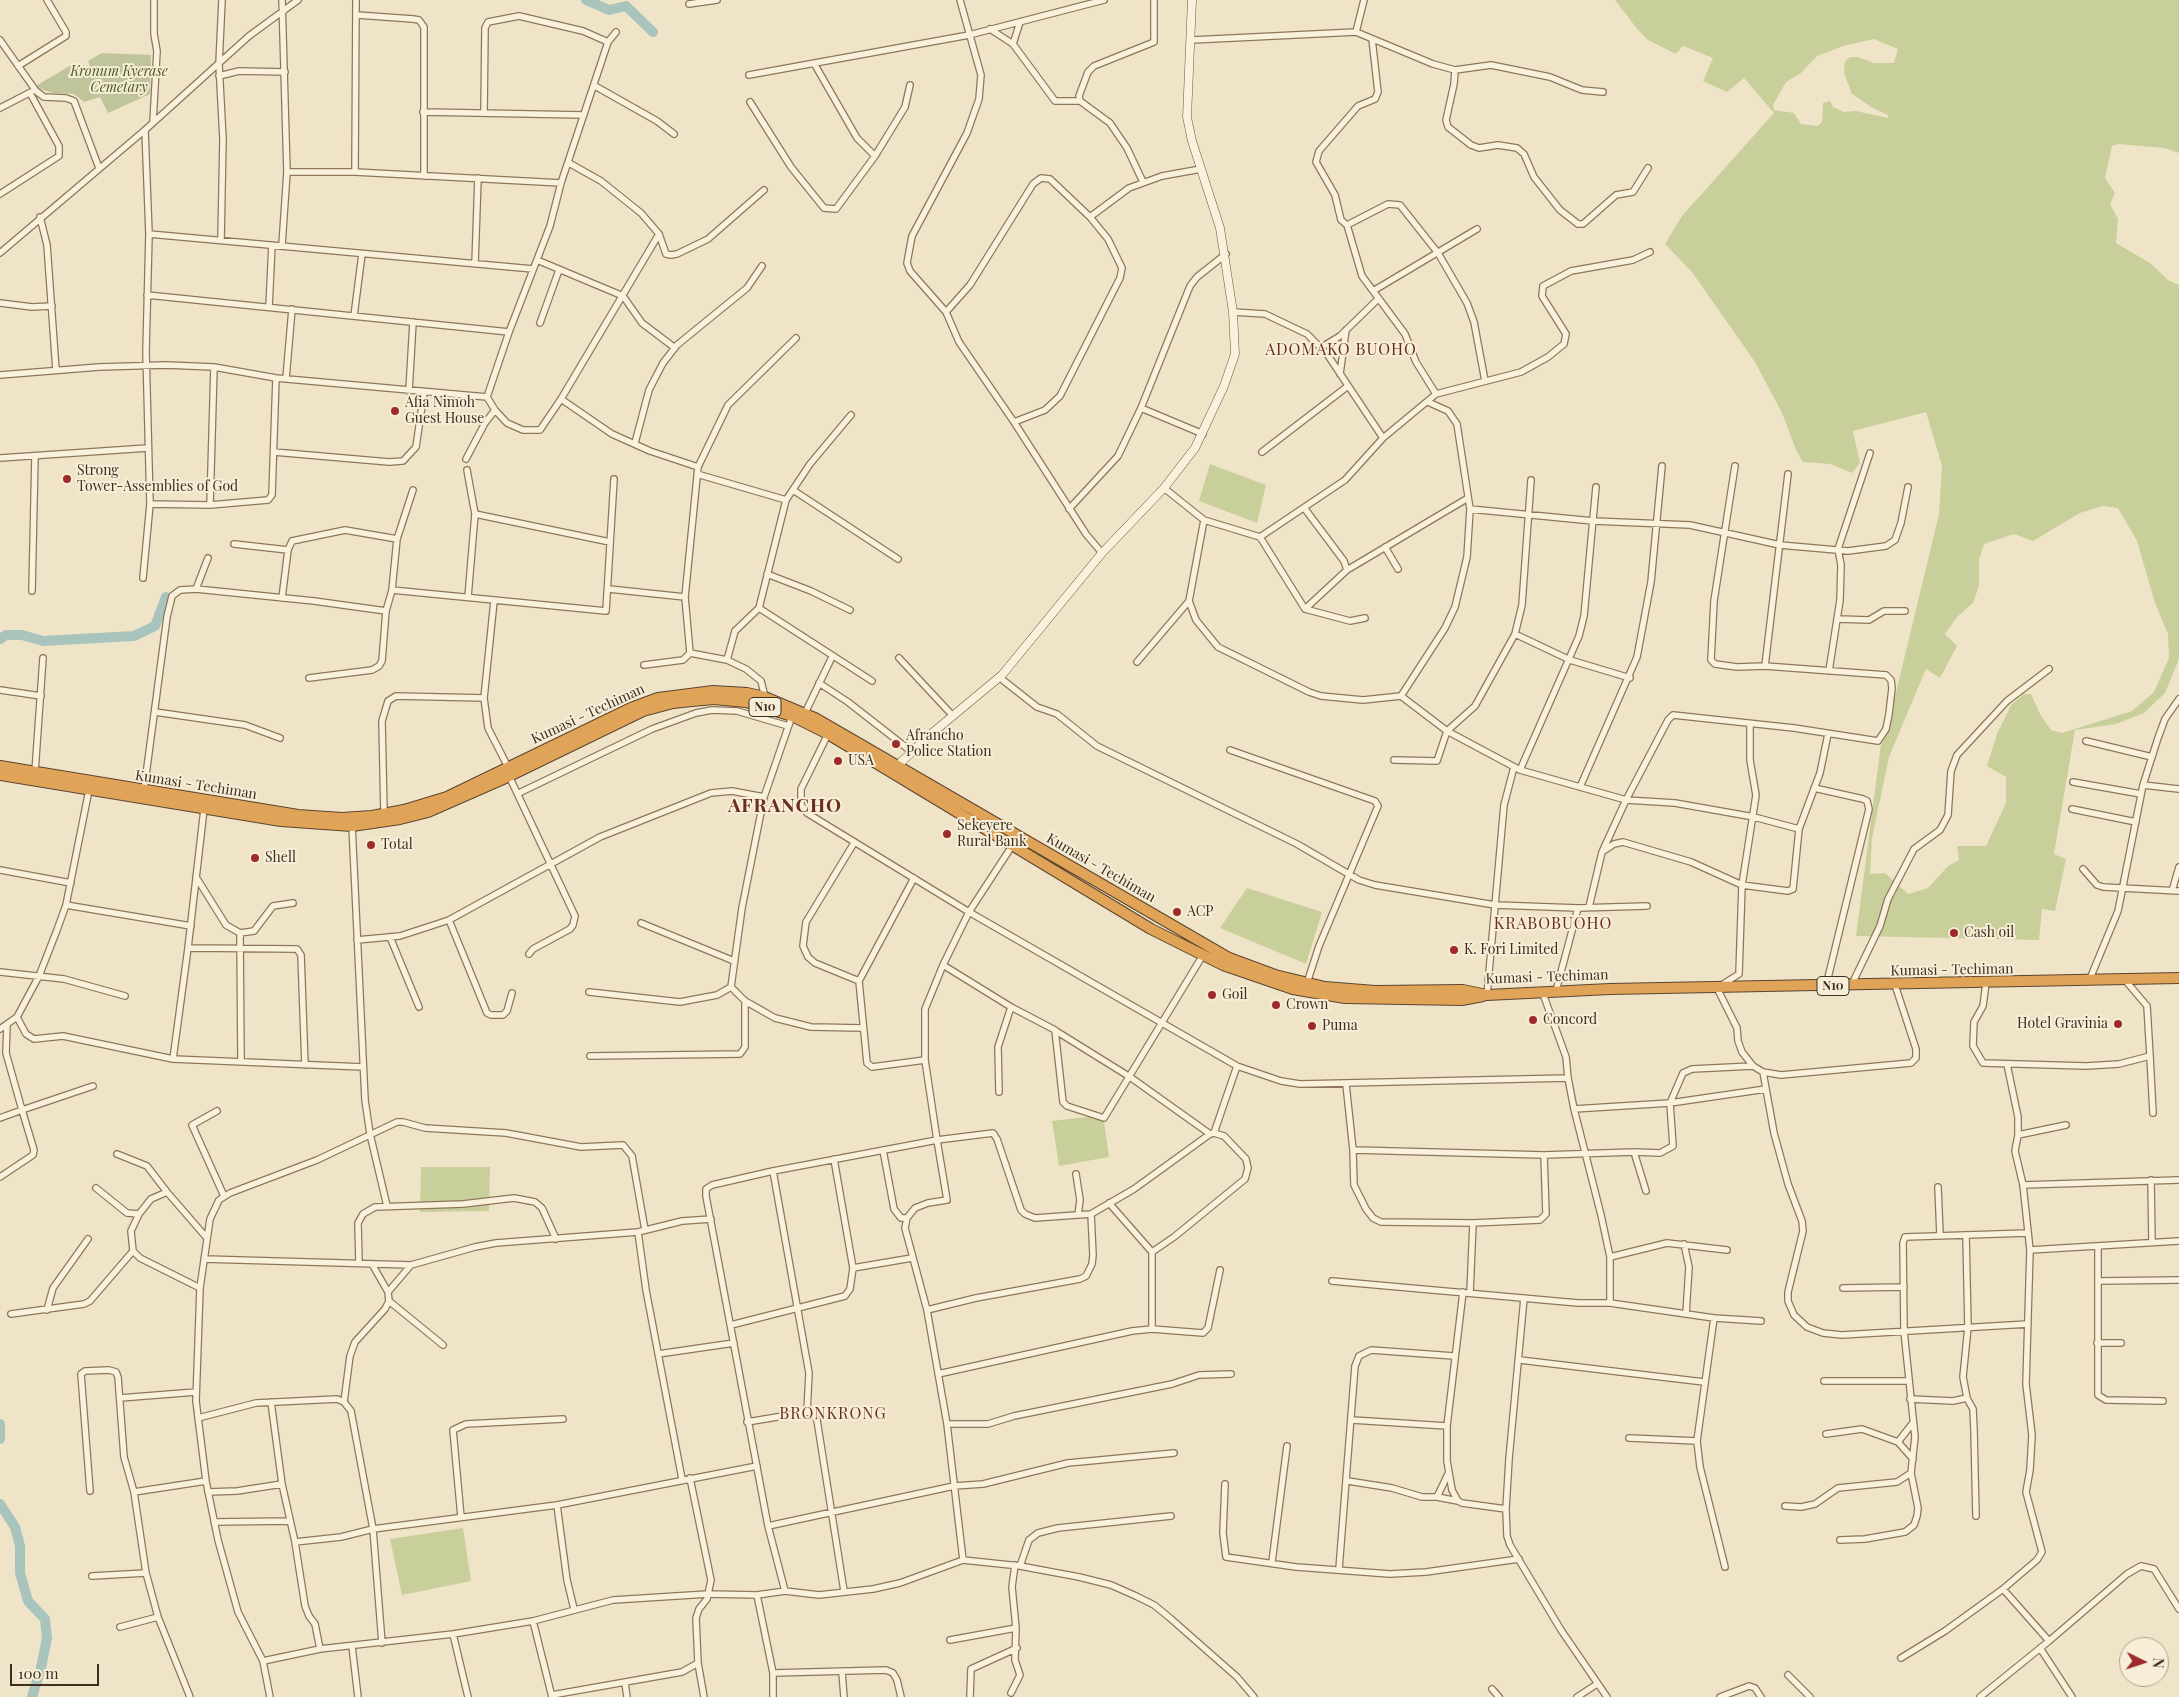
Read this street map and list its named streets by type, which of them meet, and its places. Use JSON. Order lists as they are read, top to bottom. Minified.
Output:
{"streets":{"highway":["N10","Kumasi - Techiman"]},"crossings":[["N10","Kumasi - Techiman"]],"districts":["ADOMAKO BUOHO","AFRANCHO","KRABOBUOHO","BRONKRONG"],"parks":["Kronum Kyerase Cemetary"],"places":["Afia Nimoh Guest House","Strong Tower-Assemblies of God","Afrancho Police Station","USA","Sekeyere Rural Bank","Total","Shell","ACP","Cash oil","K. Fori Limited","Goil","Crown","Concord","Hotel Gravinia","Puma"],"scale_bar":"100 m","north":"right"}
